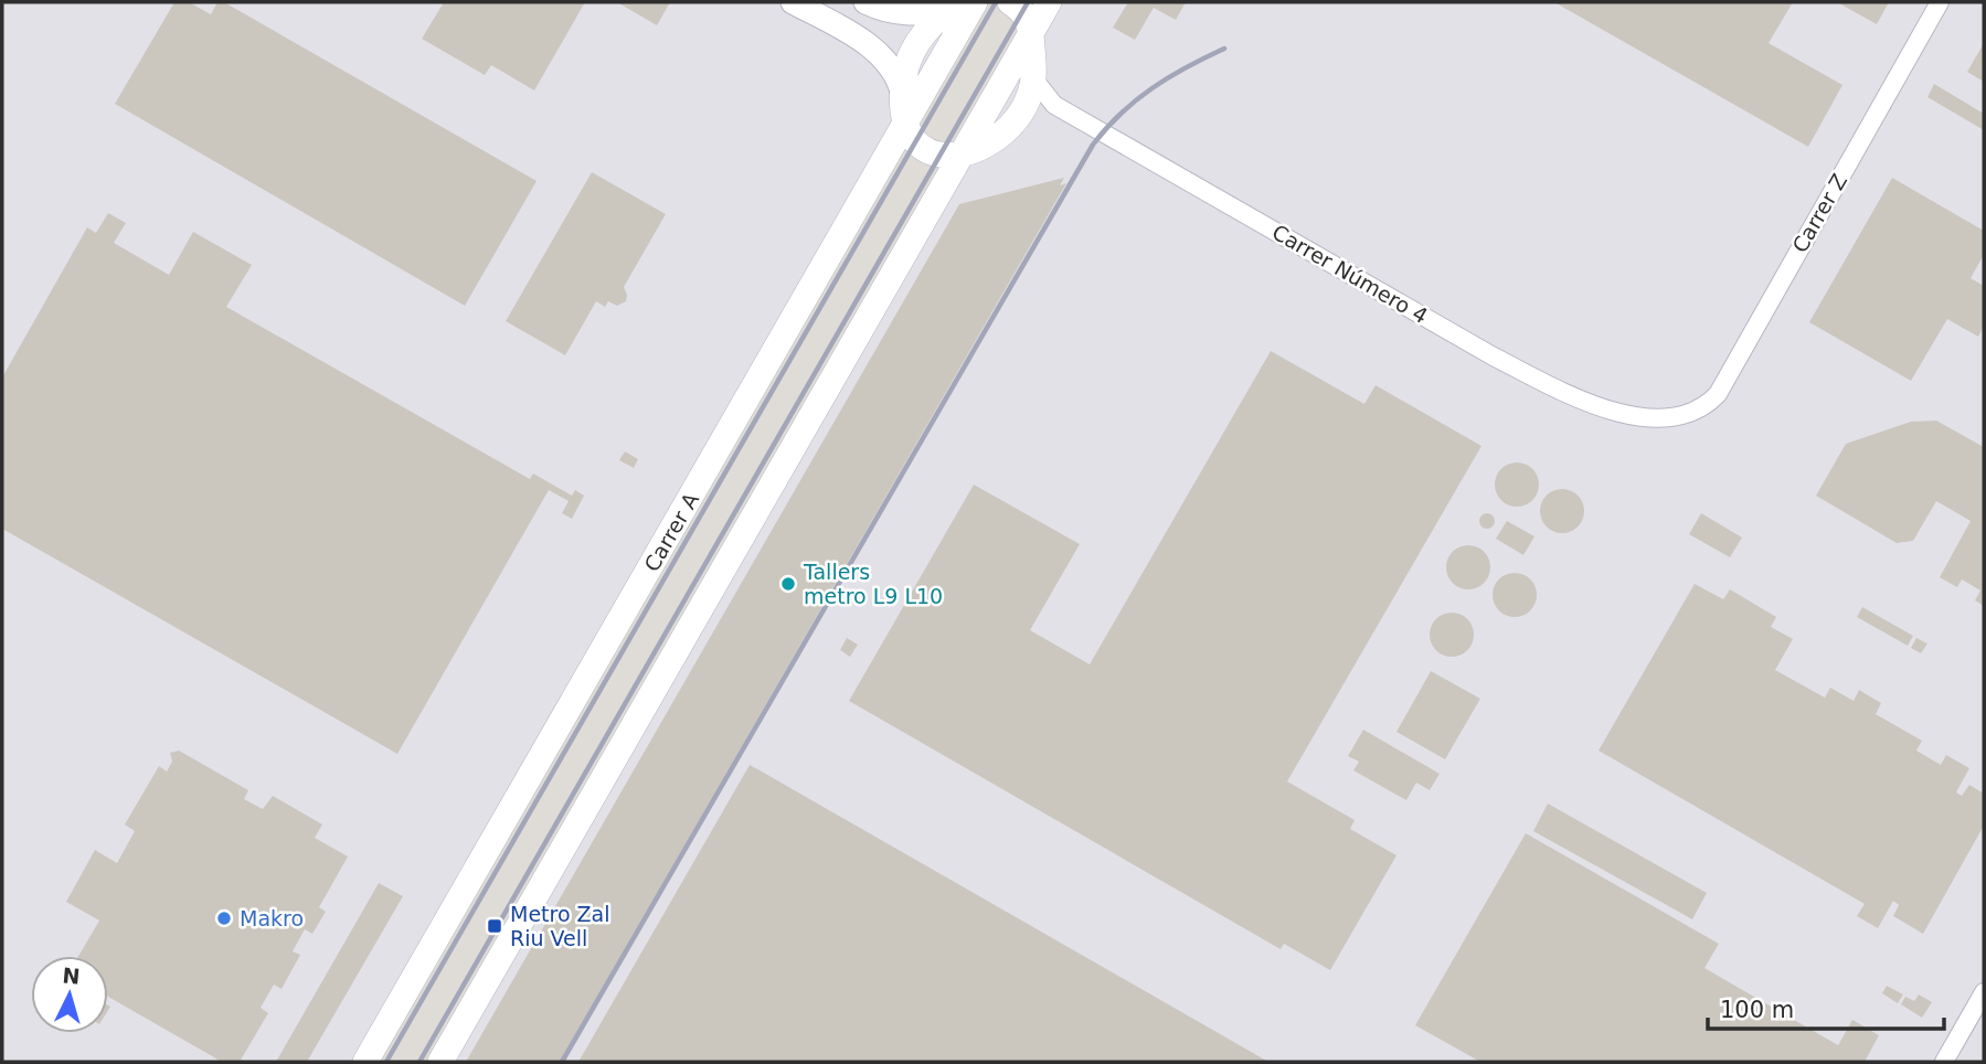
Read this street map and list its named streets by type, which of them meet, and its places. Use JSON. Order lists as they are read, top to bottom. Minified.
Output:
{"streets":{"main road":["Carrer A"],"street":["Carrer Z","Carrer Número 4"]},"crossings":[["Carrer Z","Carrer Número 4"]],"places":{"other":["Tallers metro L9 L10","Makro"],"transit":["Metro Zal Riu Vell"]},"scale_bar":"100 m","north":"top"}
